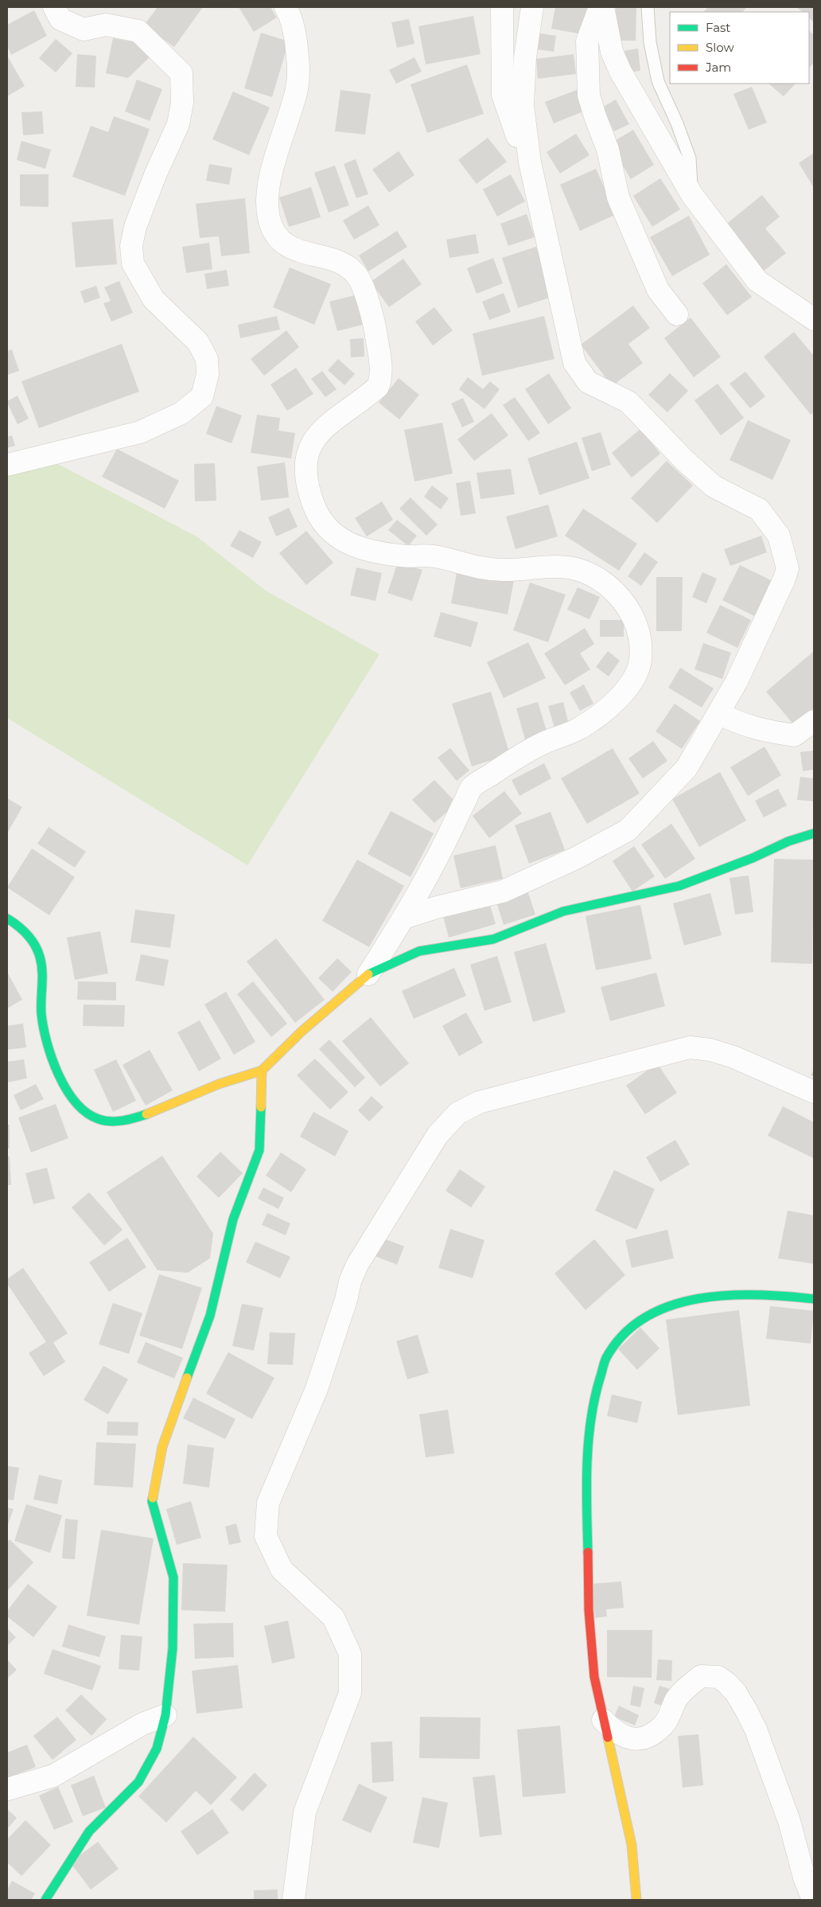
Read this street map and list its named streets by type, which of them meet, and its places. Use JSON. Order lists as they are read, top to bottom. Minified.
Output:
{"legend":["Fast","Slow","Jam"]}
